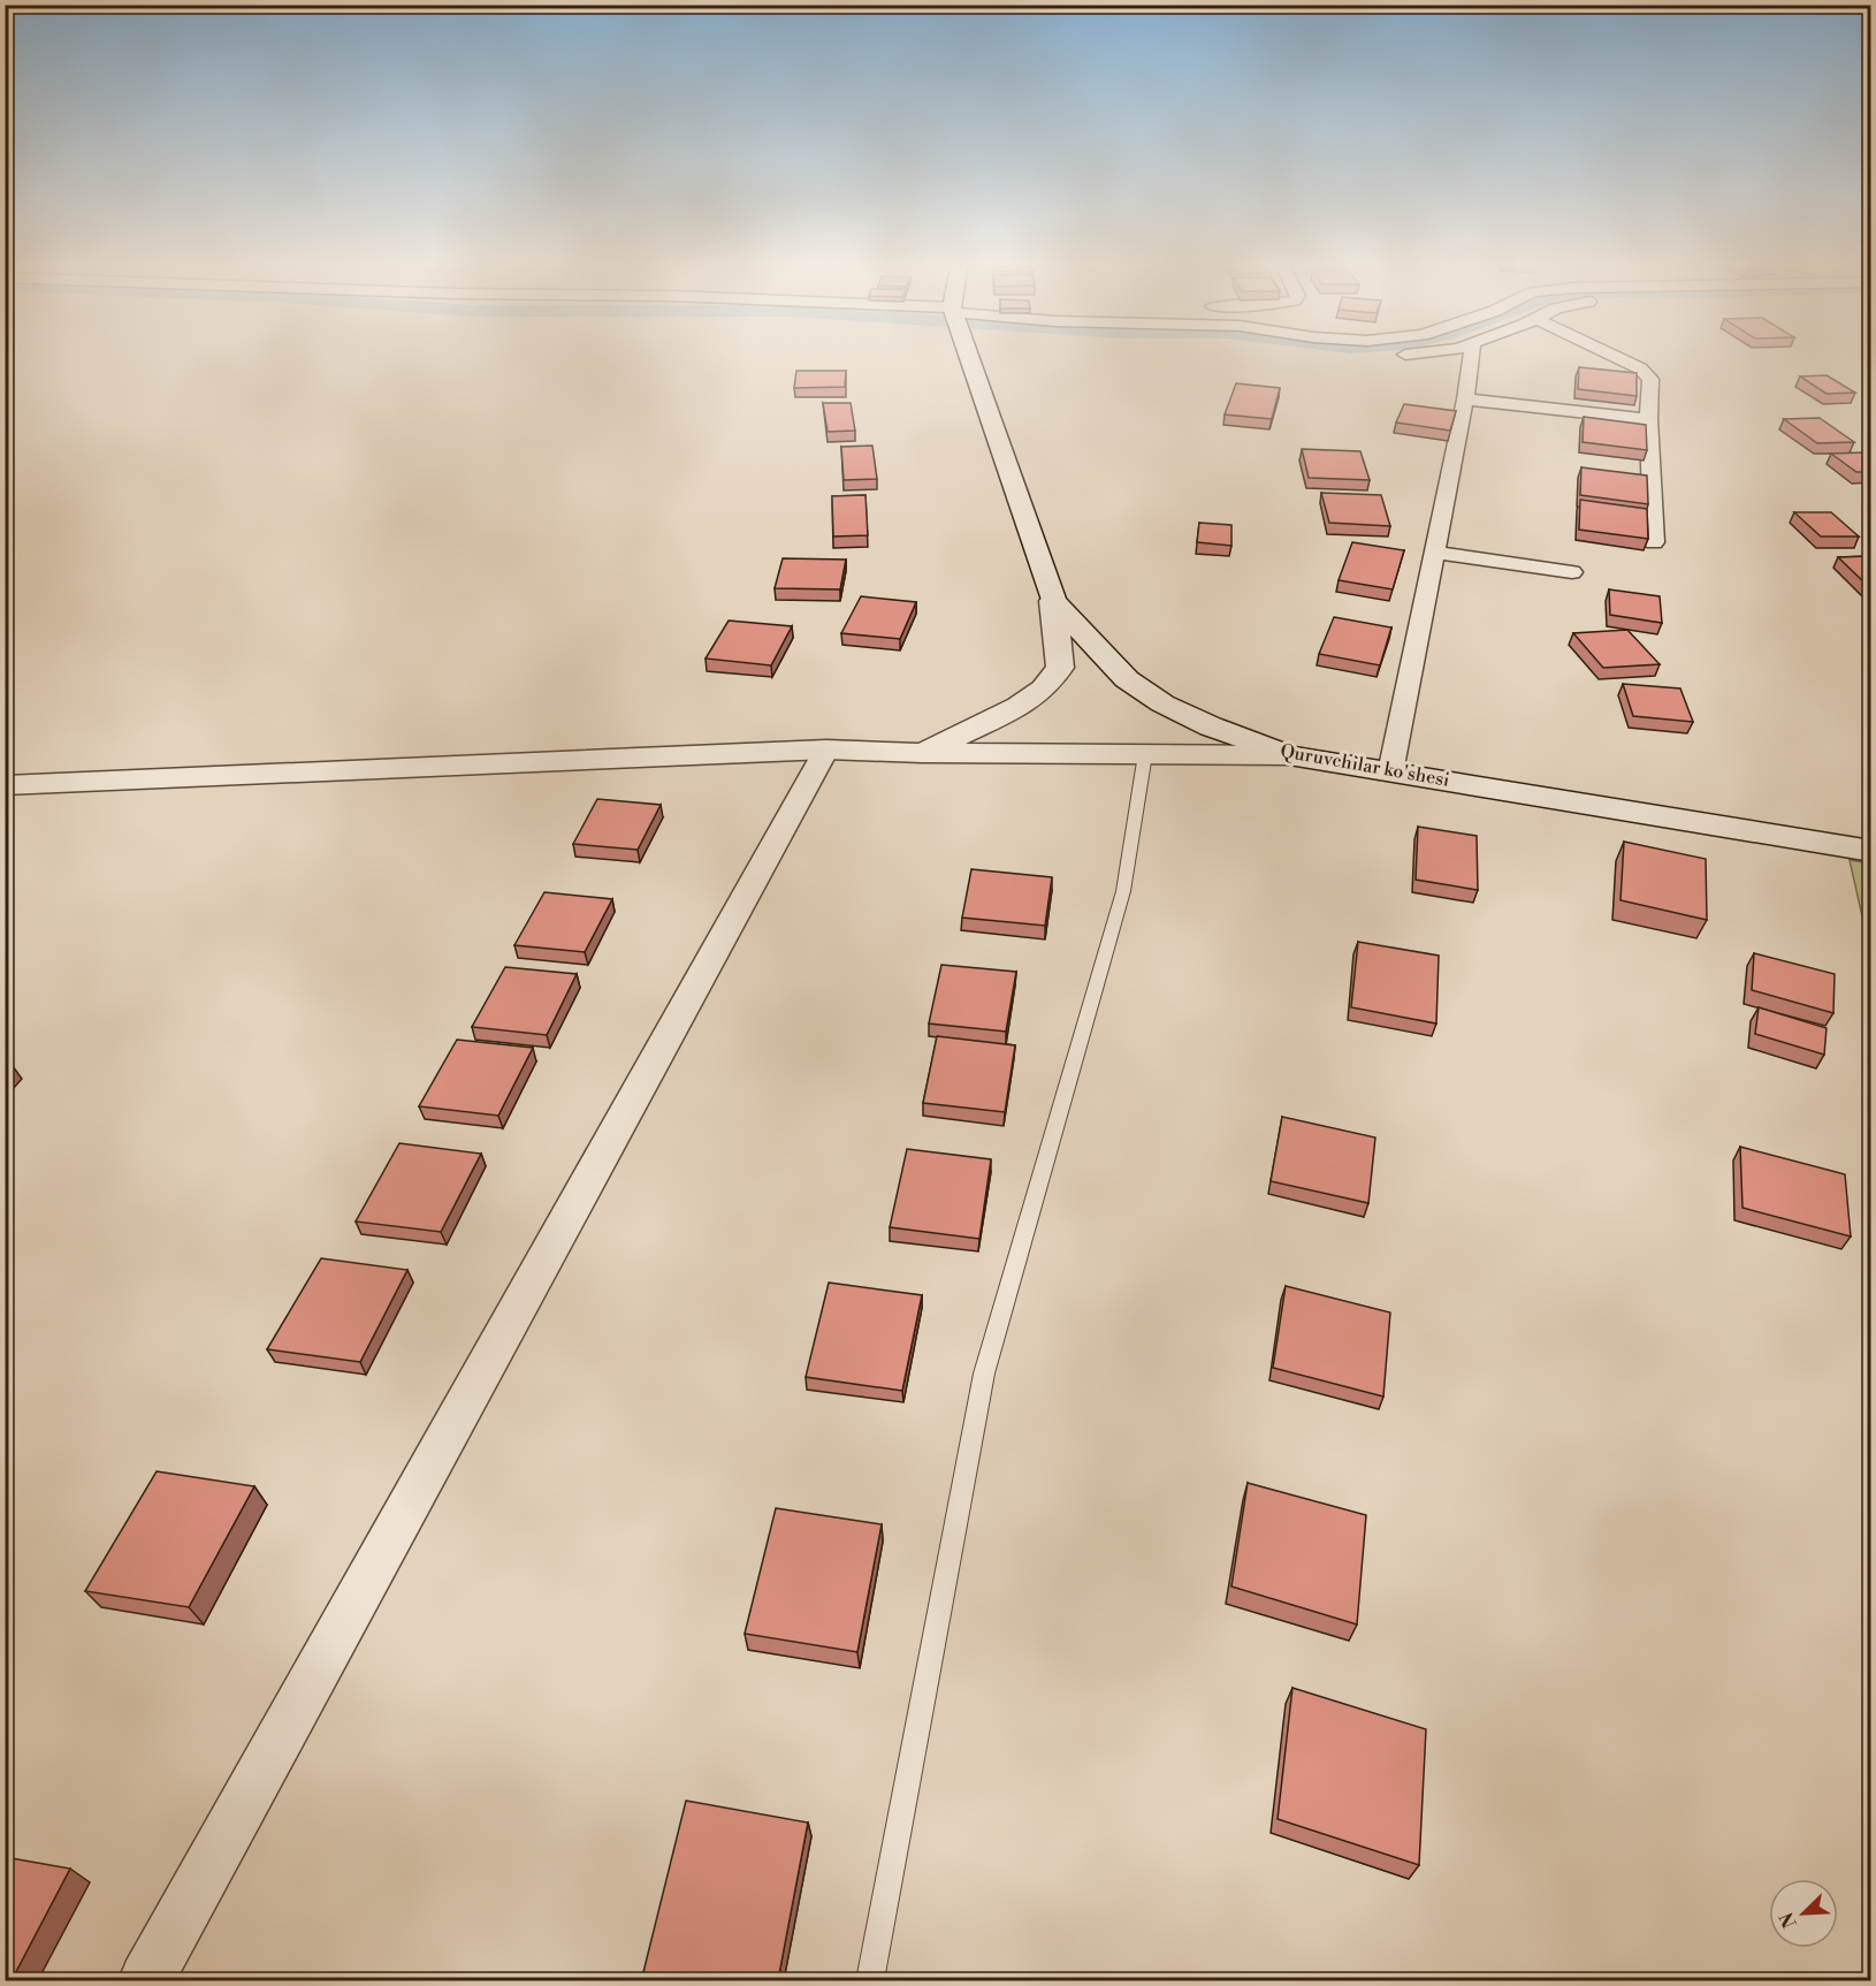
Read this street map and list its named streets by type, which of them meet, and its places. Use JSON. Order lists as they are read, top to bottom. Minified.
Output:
{"streets":{"main road":["Quruvchilar ko'shesi"]},"north":"bottom left"}
